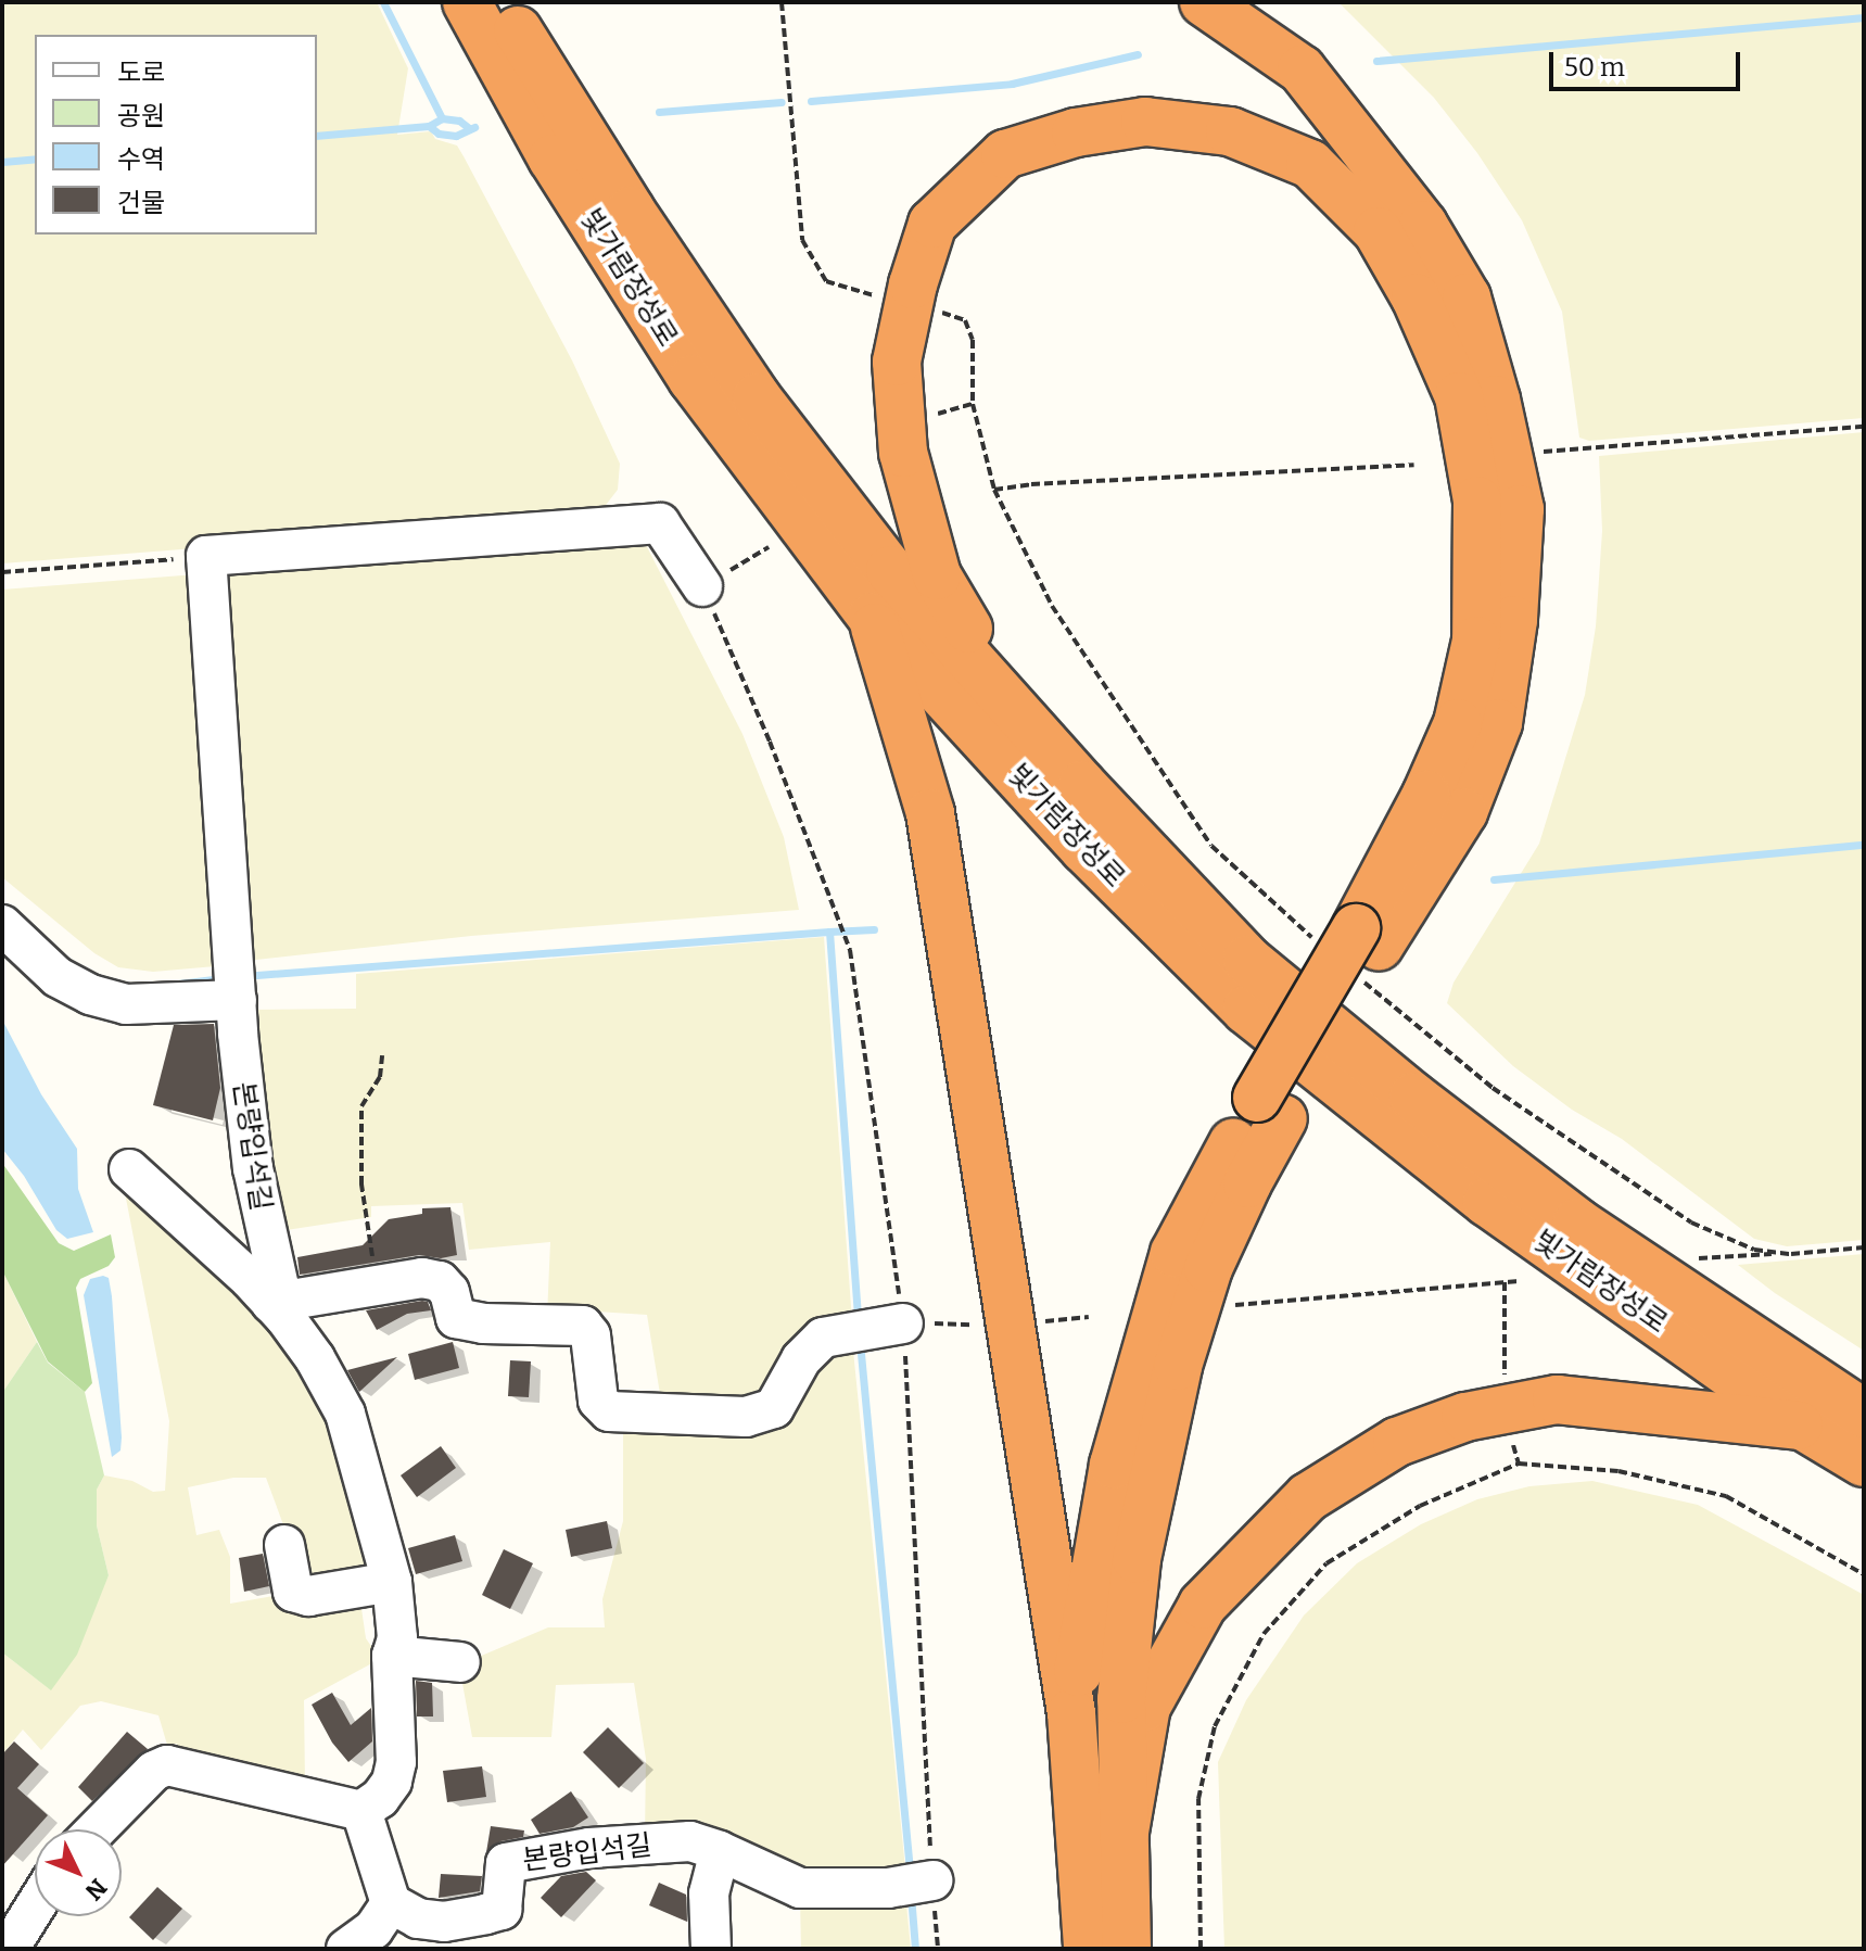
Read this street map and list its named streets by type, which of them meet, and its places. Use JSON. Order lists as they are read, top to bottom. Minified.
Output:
{"streets":{"highway":["빛가람장성로"],"lane":["본량입석길"]},"legend":["도로","공원","수역","건물"],"scale_bar":"50 m","north":"bottom right"}
